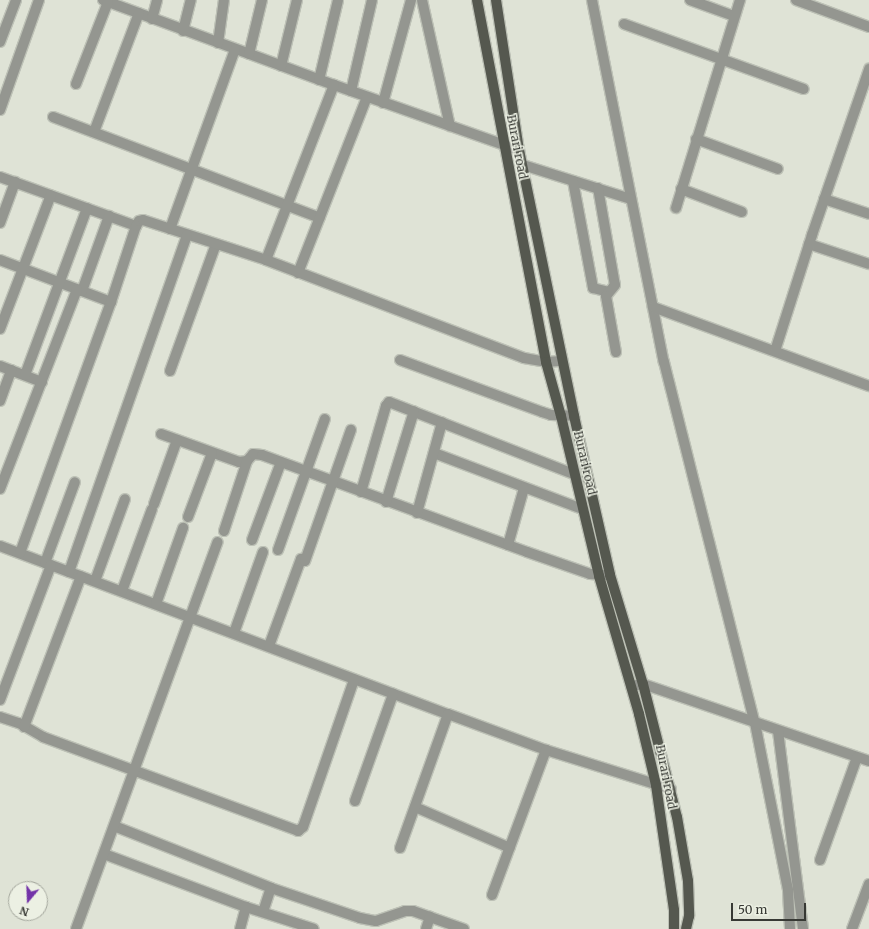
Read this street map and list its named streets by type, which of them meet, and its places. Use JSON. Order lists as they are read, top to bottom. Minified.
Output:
{"streets":{"main road":["Burari road"]},"scale_bar":"50 m","north":"bottom"}
